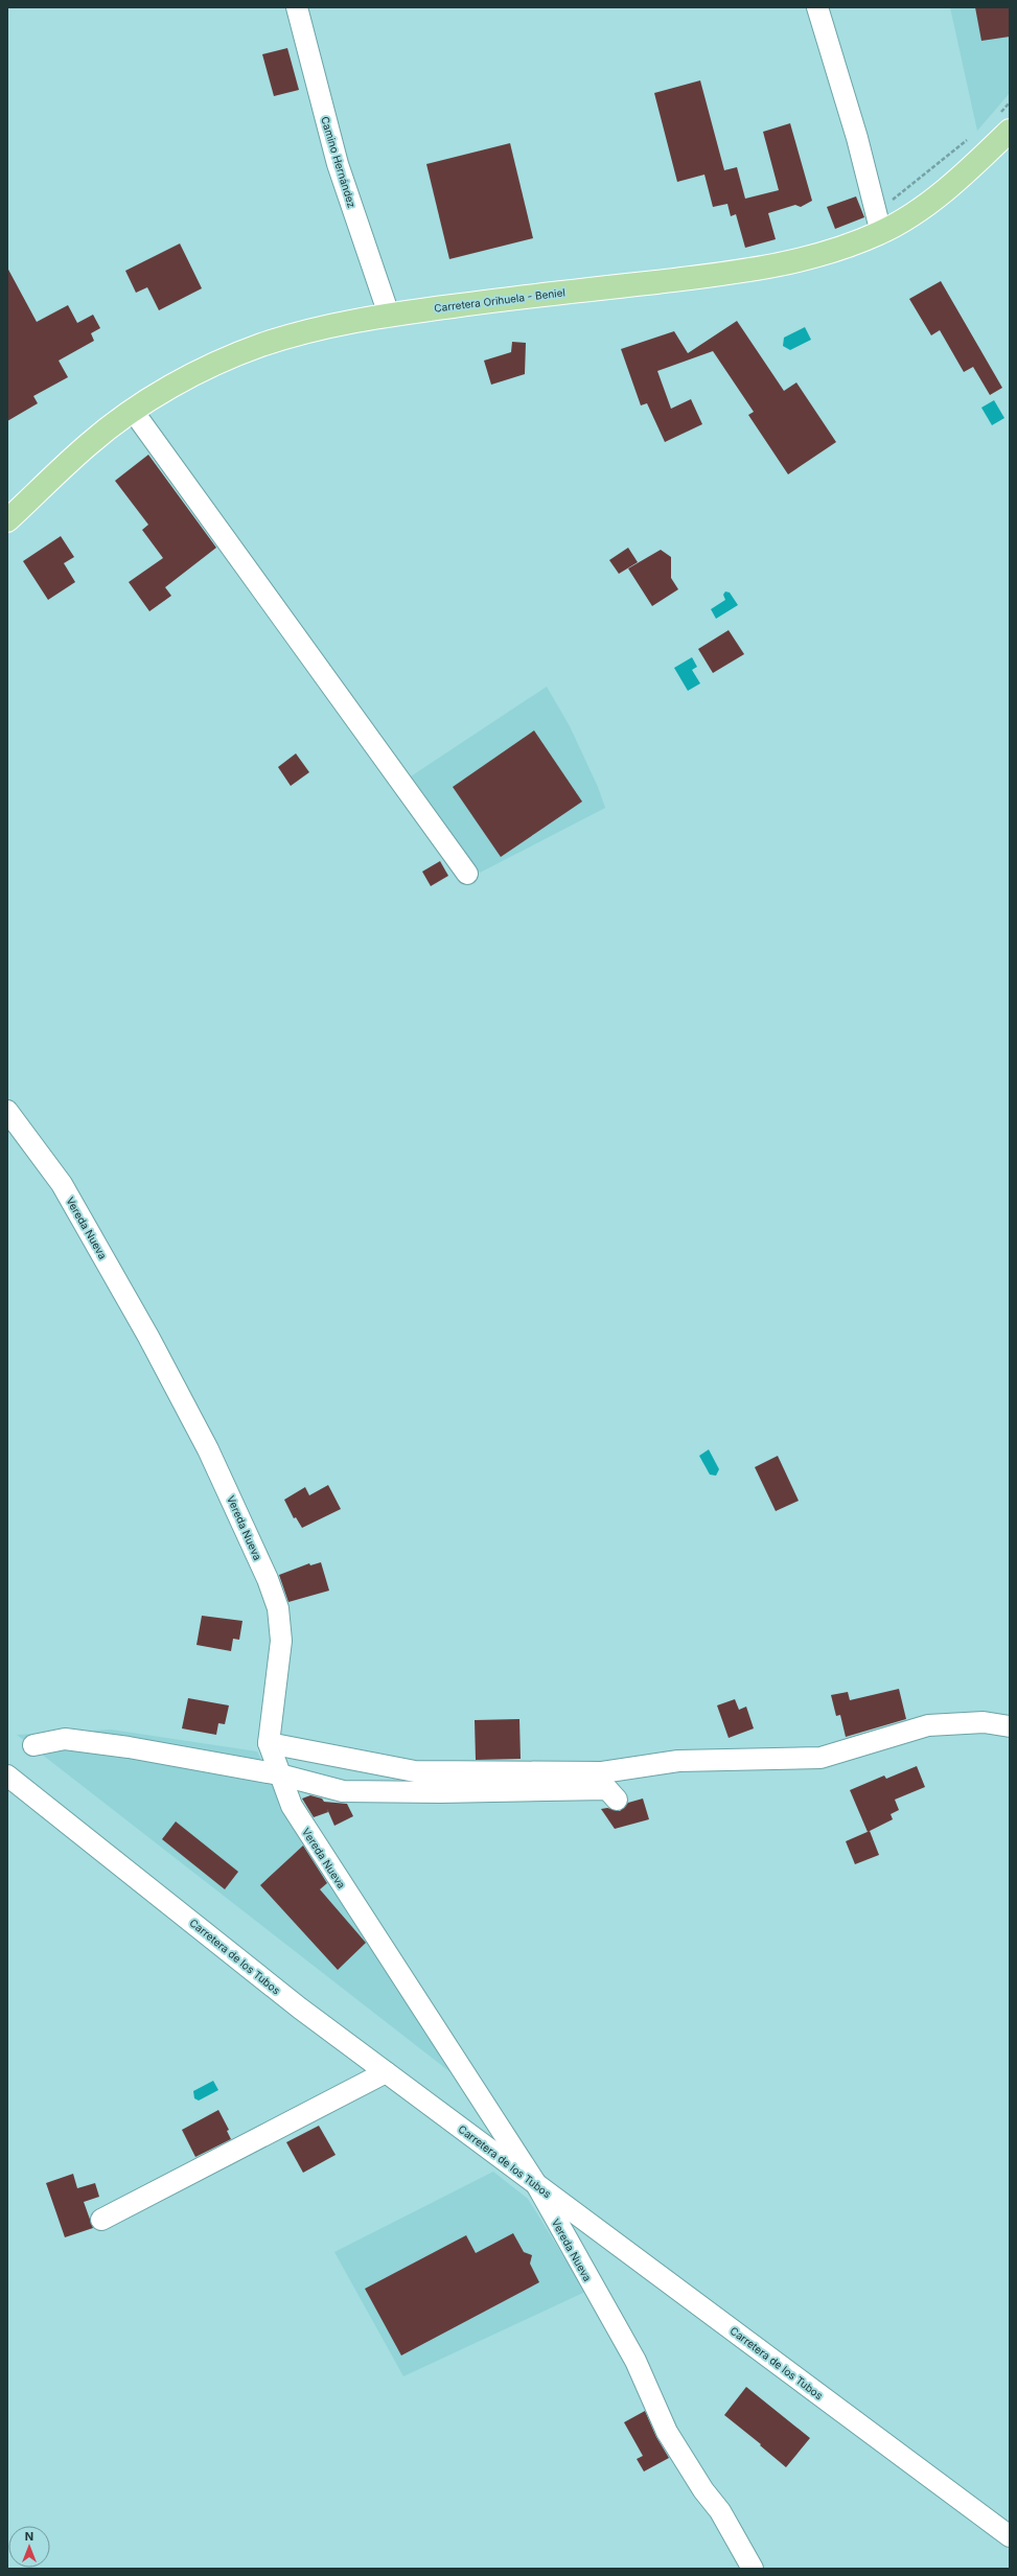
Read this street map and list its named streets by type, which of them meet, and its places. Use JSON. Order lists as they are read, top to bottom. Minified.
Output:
{"streets":{"main road":["Carretera Orihuela - Beniel"],"street":["Camino Hernández","Vereda Nueva","Carretera de los Tubos"]},"crossings":[["Camino Hernández","Carretera Orihuela - Beniel"],["Vereda Nueva","Carretera de los Tubos"]],"north":"top"}
